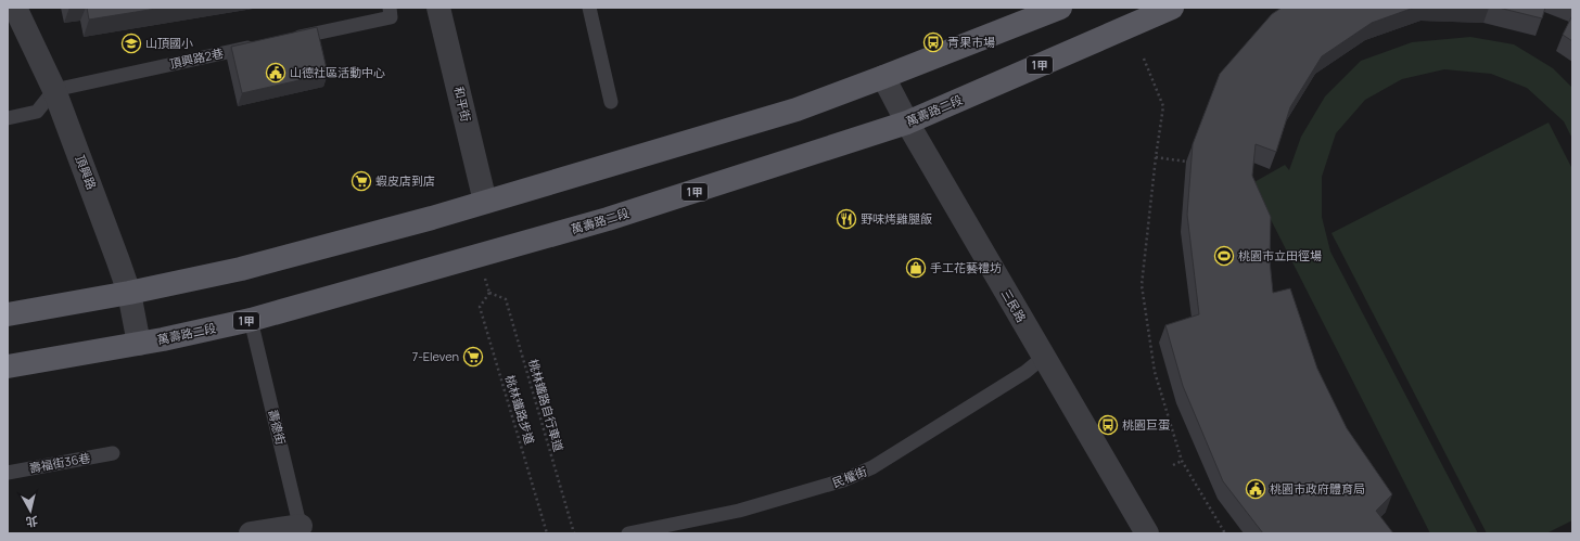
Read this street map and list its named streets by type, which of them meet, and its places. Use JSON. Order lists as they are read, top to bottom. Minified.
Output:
{"streets":{"main road":["1甲","萬壽路二段"],"street":["和平街","頂興路","三民路"],"lane":["頂興路2巷","壽德街","壽福街36巷","民權街"],"path":["桃林鐵路自行車道","桃林鐵路步道"]},"crossings":[["頂興路2巷","頂興路"],["萬壽路二段","頂興路"],["萬壽路二段","三民路"],["萬壽路二段","壽德街"],["三民路","民權街"],["桃林鐵路自行車道","桃林鐵路步道"]],"places":{"bus stop":["青果市場","桃園巨蛋"],"school or university":["山頂國小"],"public building":["山德社區活動中心","桃園市政府體育局"],"supermarket":["蝦皮店到店","7-Eleven"],"restaurant":["野味烤雞腿飯"],"sports":["桃園市立田徑場"],"shop":["手工花藝禮坊"]},"north":"bottom"}
